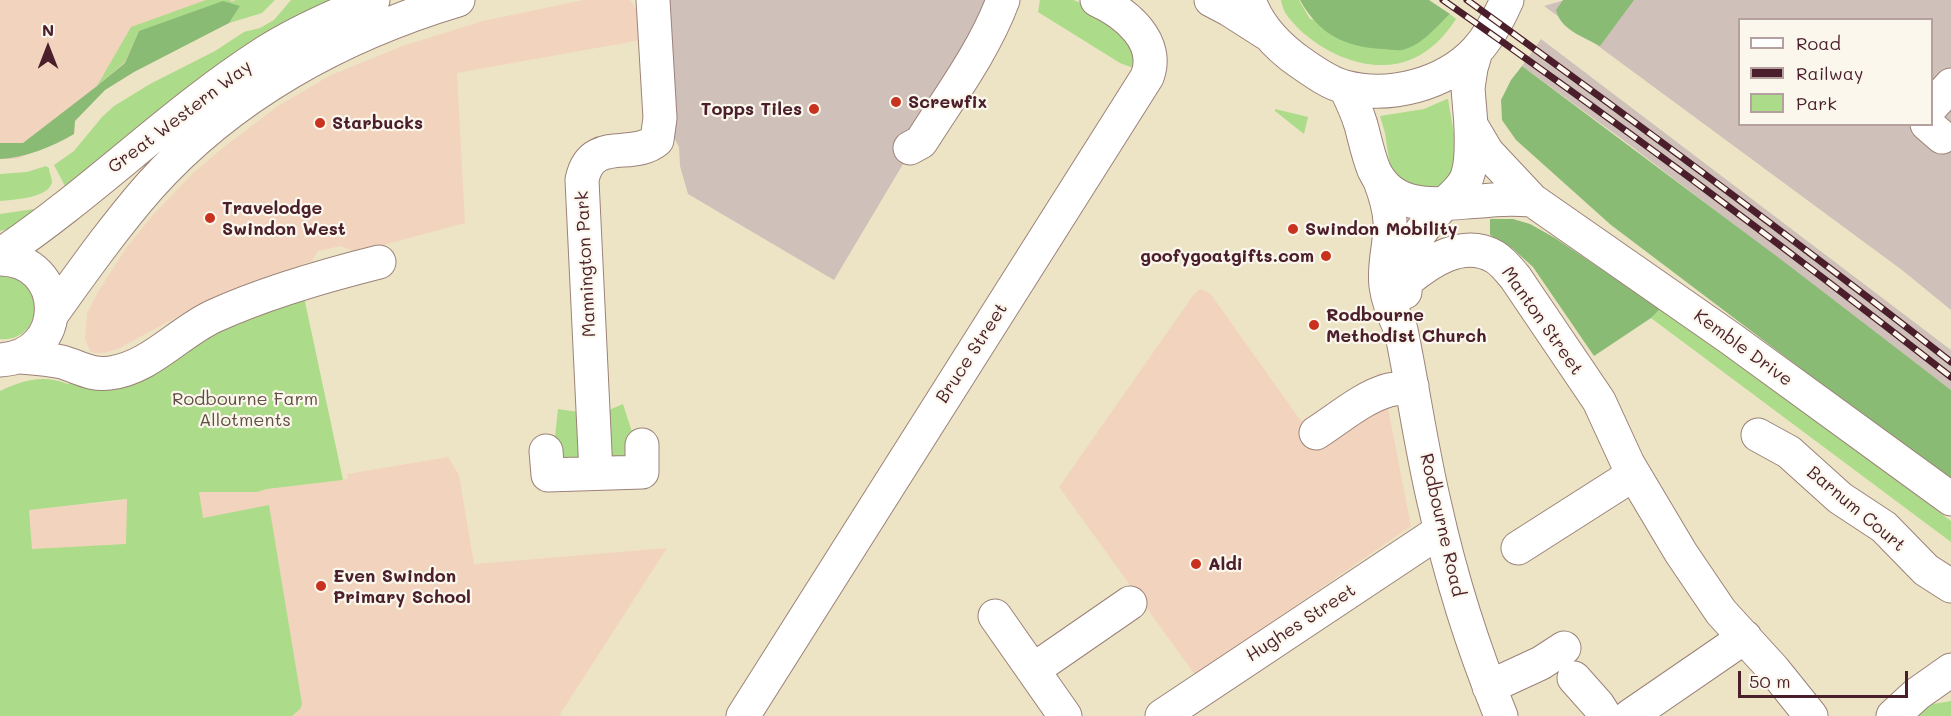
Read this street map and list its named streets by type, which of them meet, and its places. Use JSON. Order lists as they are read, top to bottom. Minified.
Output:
{"streets":{"street":["Great Western Way","Mannington Park","Manton Street","Kemble Drive","Bruce Street","Barnum Court","Rodbourne Road","Hughes Street"]},"crossings":[["Manton Street","Rodbourne Road"],["Kemble Drive","Rodbourne Road"],["Rodbourne Road","Hughes Street"]],"parks":["Rodbourne Farm Allotments"],"places":["Screwfix","Topps Tiles","Starbucks","Travelodge Swindon West","Swindon Mobility","goofygoatgifts.com","Rodbourne Methodist Church","Aldi","Even Swindon Primary School"],"legend":["Road","Railway","Park"],"scale_bar":"50 m","north":"top"}
